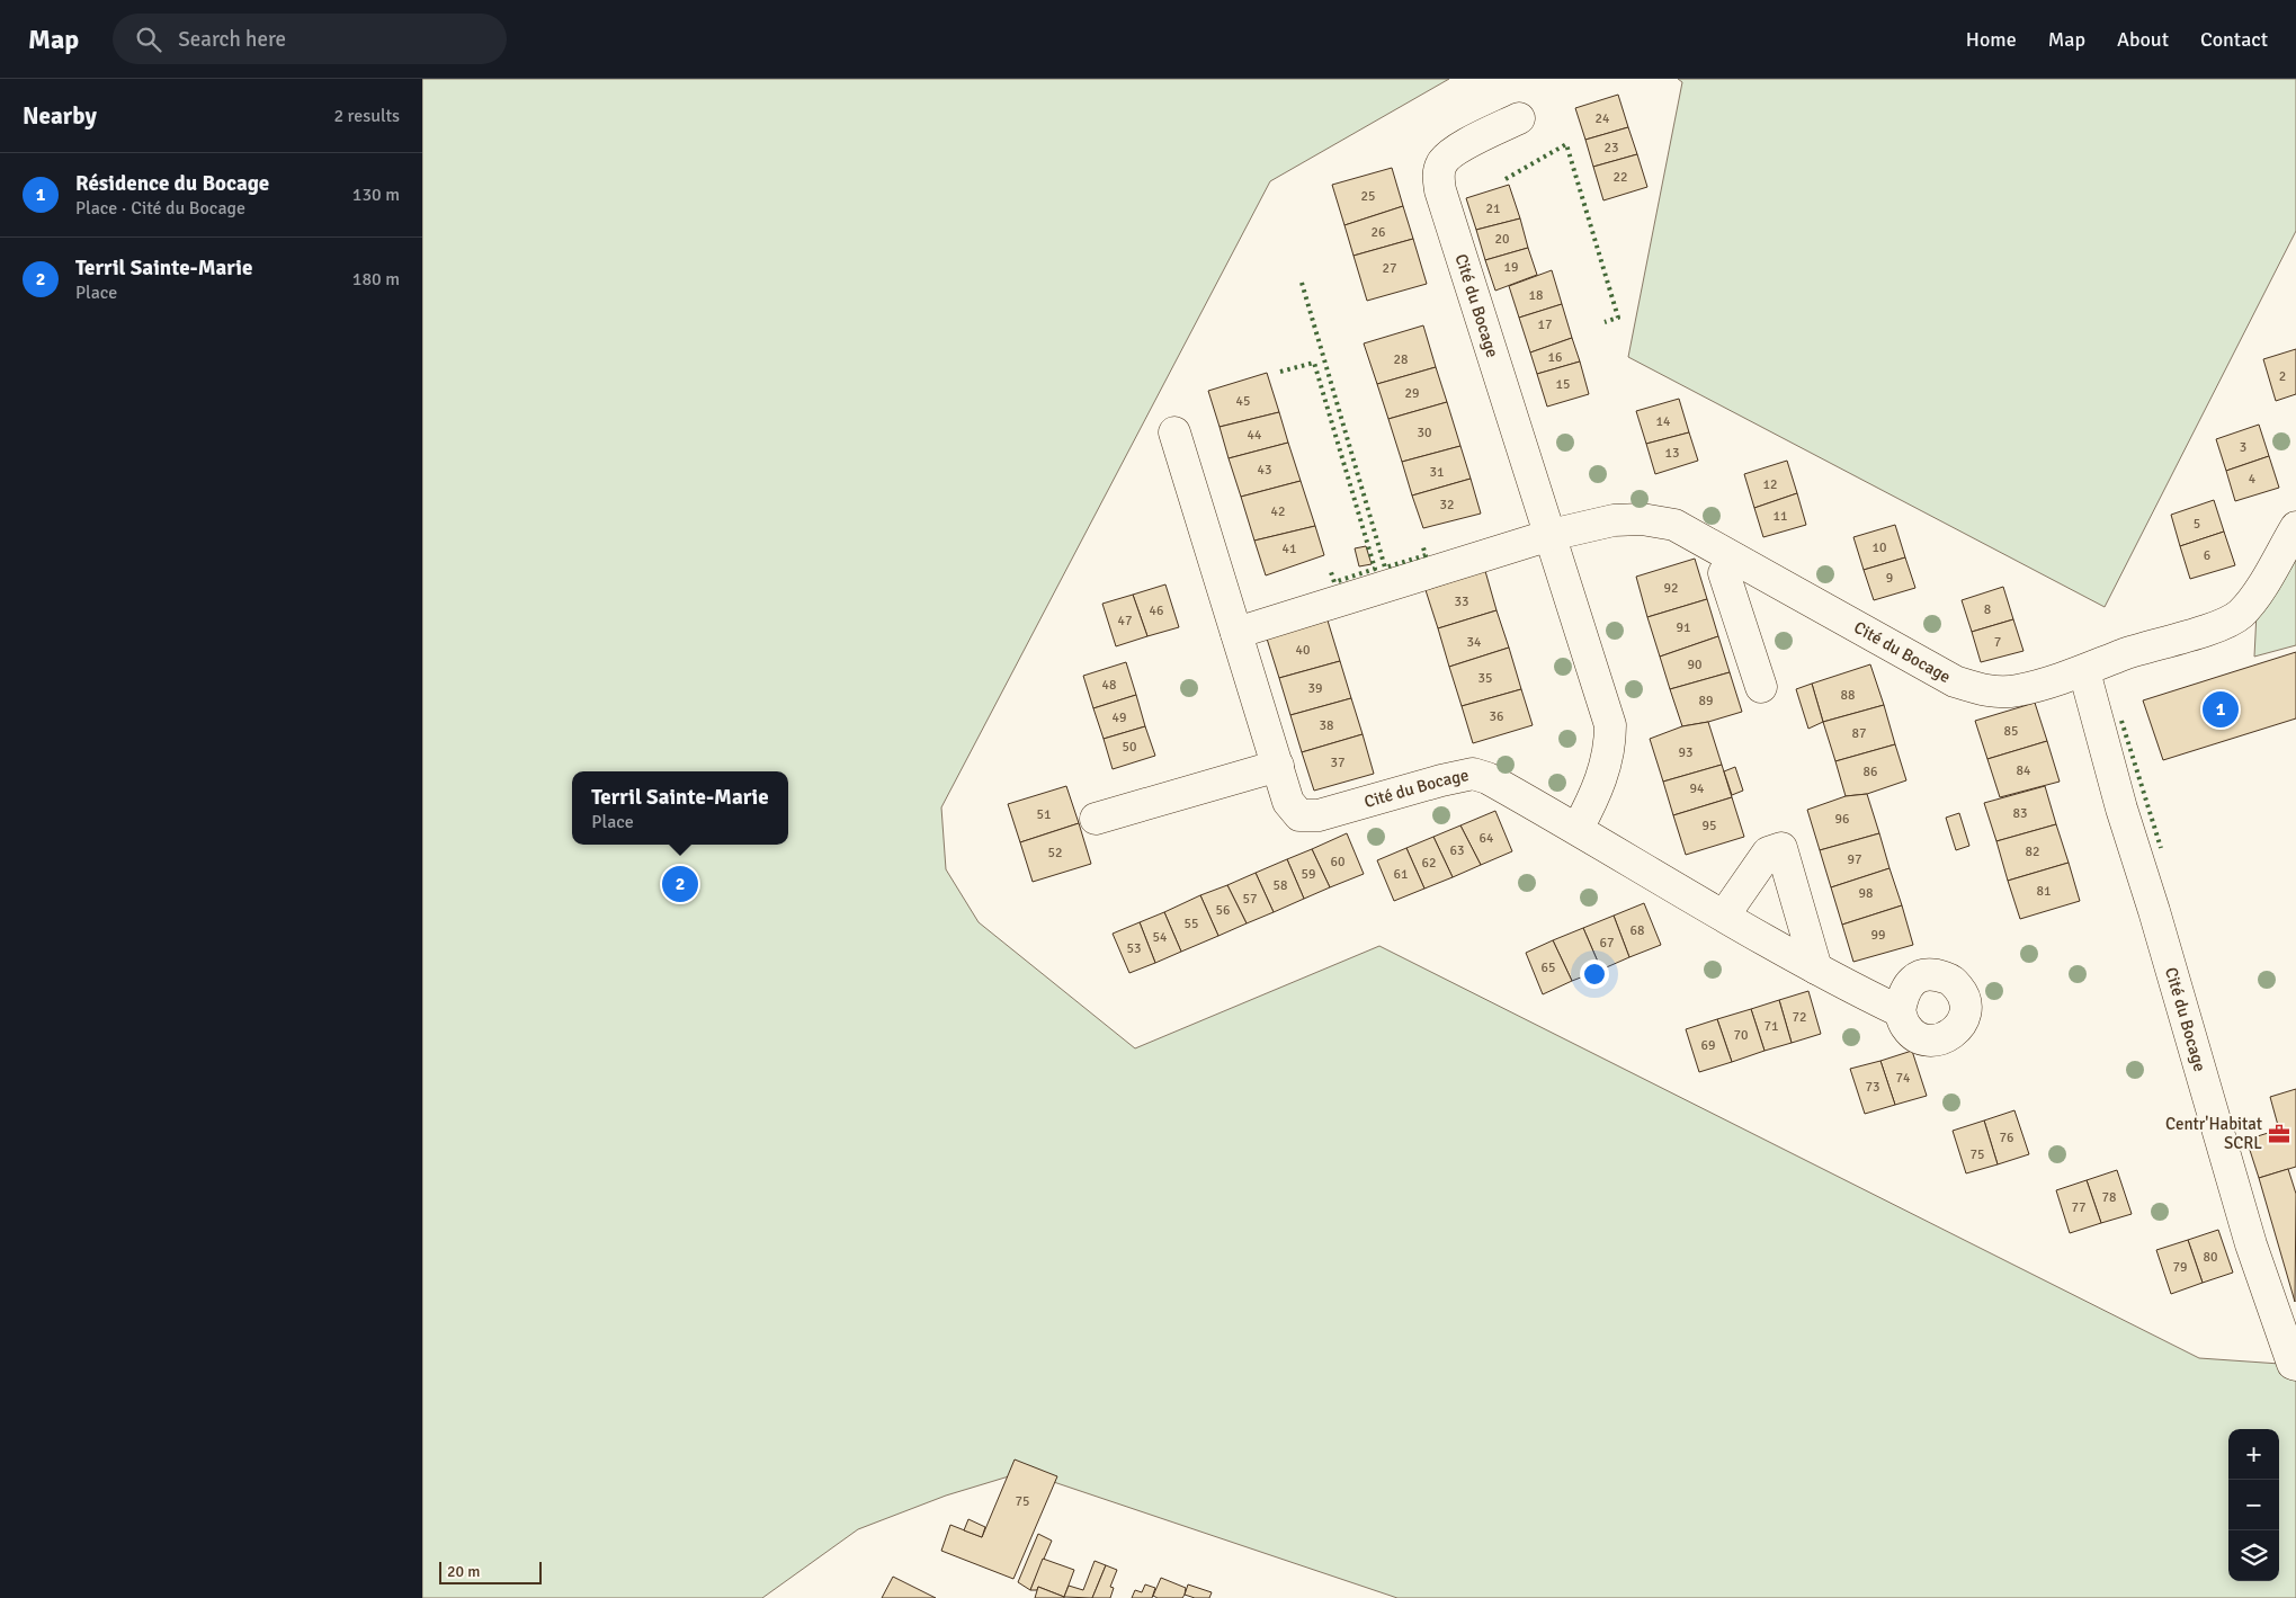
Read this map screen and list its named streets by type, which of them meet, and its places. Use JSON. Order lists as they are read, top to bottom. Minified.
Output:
{"streets":{"street":["Cité du Bocage"]},"places":{"office":["Centr'Habitat SCRL"]},"house_numbers":["24","23","22","25","21","26","20","19","27","18","17","16","28","2","15","29","45","14","30","44","3","13","43","31","4","12","32","42","11","5","10","41","6","9","92","33","8","46","47","91","34","7","40","90","35","48","39","88","89","36","49","38","85","87","50","93","37","84","86","94","83","51","96","95","64","63","82","52","97","60","62","59","61","58","81","98","57","56","55","68","99","54","67","53","65","72","71","70","69","74","73","76","75","78","77","80","79","75"],"scale_bar":"20 m","page":{"header":"Map","search":"Search here","nav":["Home","Map","About","Contact"],"heading":["Nearby","2 results"],"list":[{"mark":"1","name":"Résidence du Bocage","note":"Place · Cité du Bocage","value":"130 m"},{"mark":"2","name":"Terril Sainte-Marie","note":"Place","value":"180 m"}],"pins":["1","2"],"popup":["Terril Sainte-Marie","Place"],"map_buttons":["+","−"],"scale":"20 m"}}
